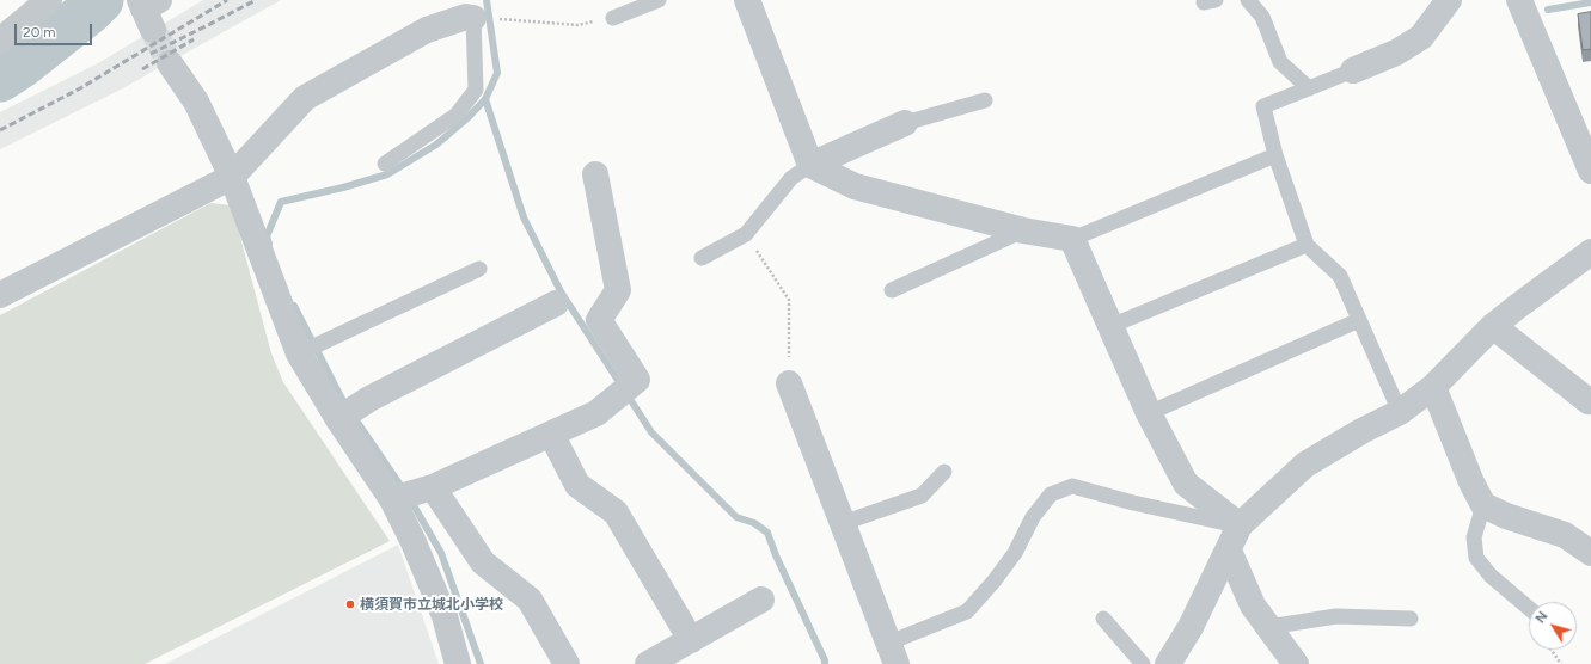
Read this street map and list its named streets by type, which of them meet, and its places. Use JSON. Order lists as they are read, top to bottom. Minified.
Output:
{"places":["横須賀市立城北小学校"],"scale_bar":"20 m","north":"top left"}
